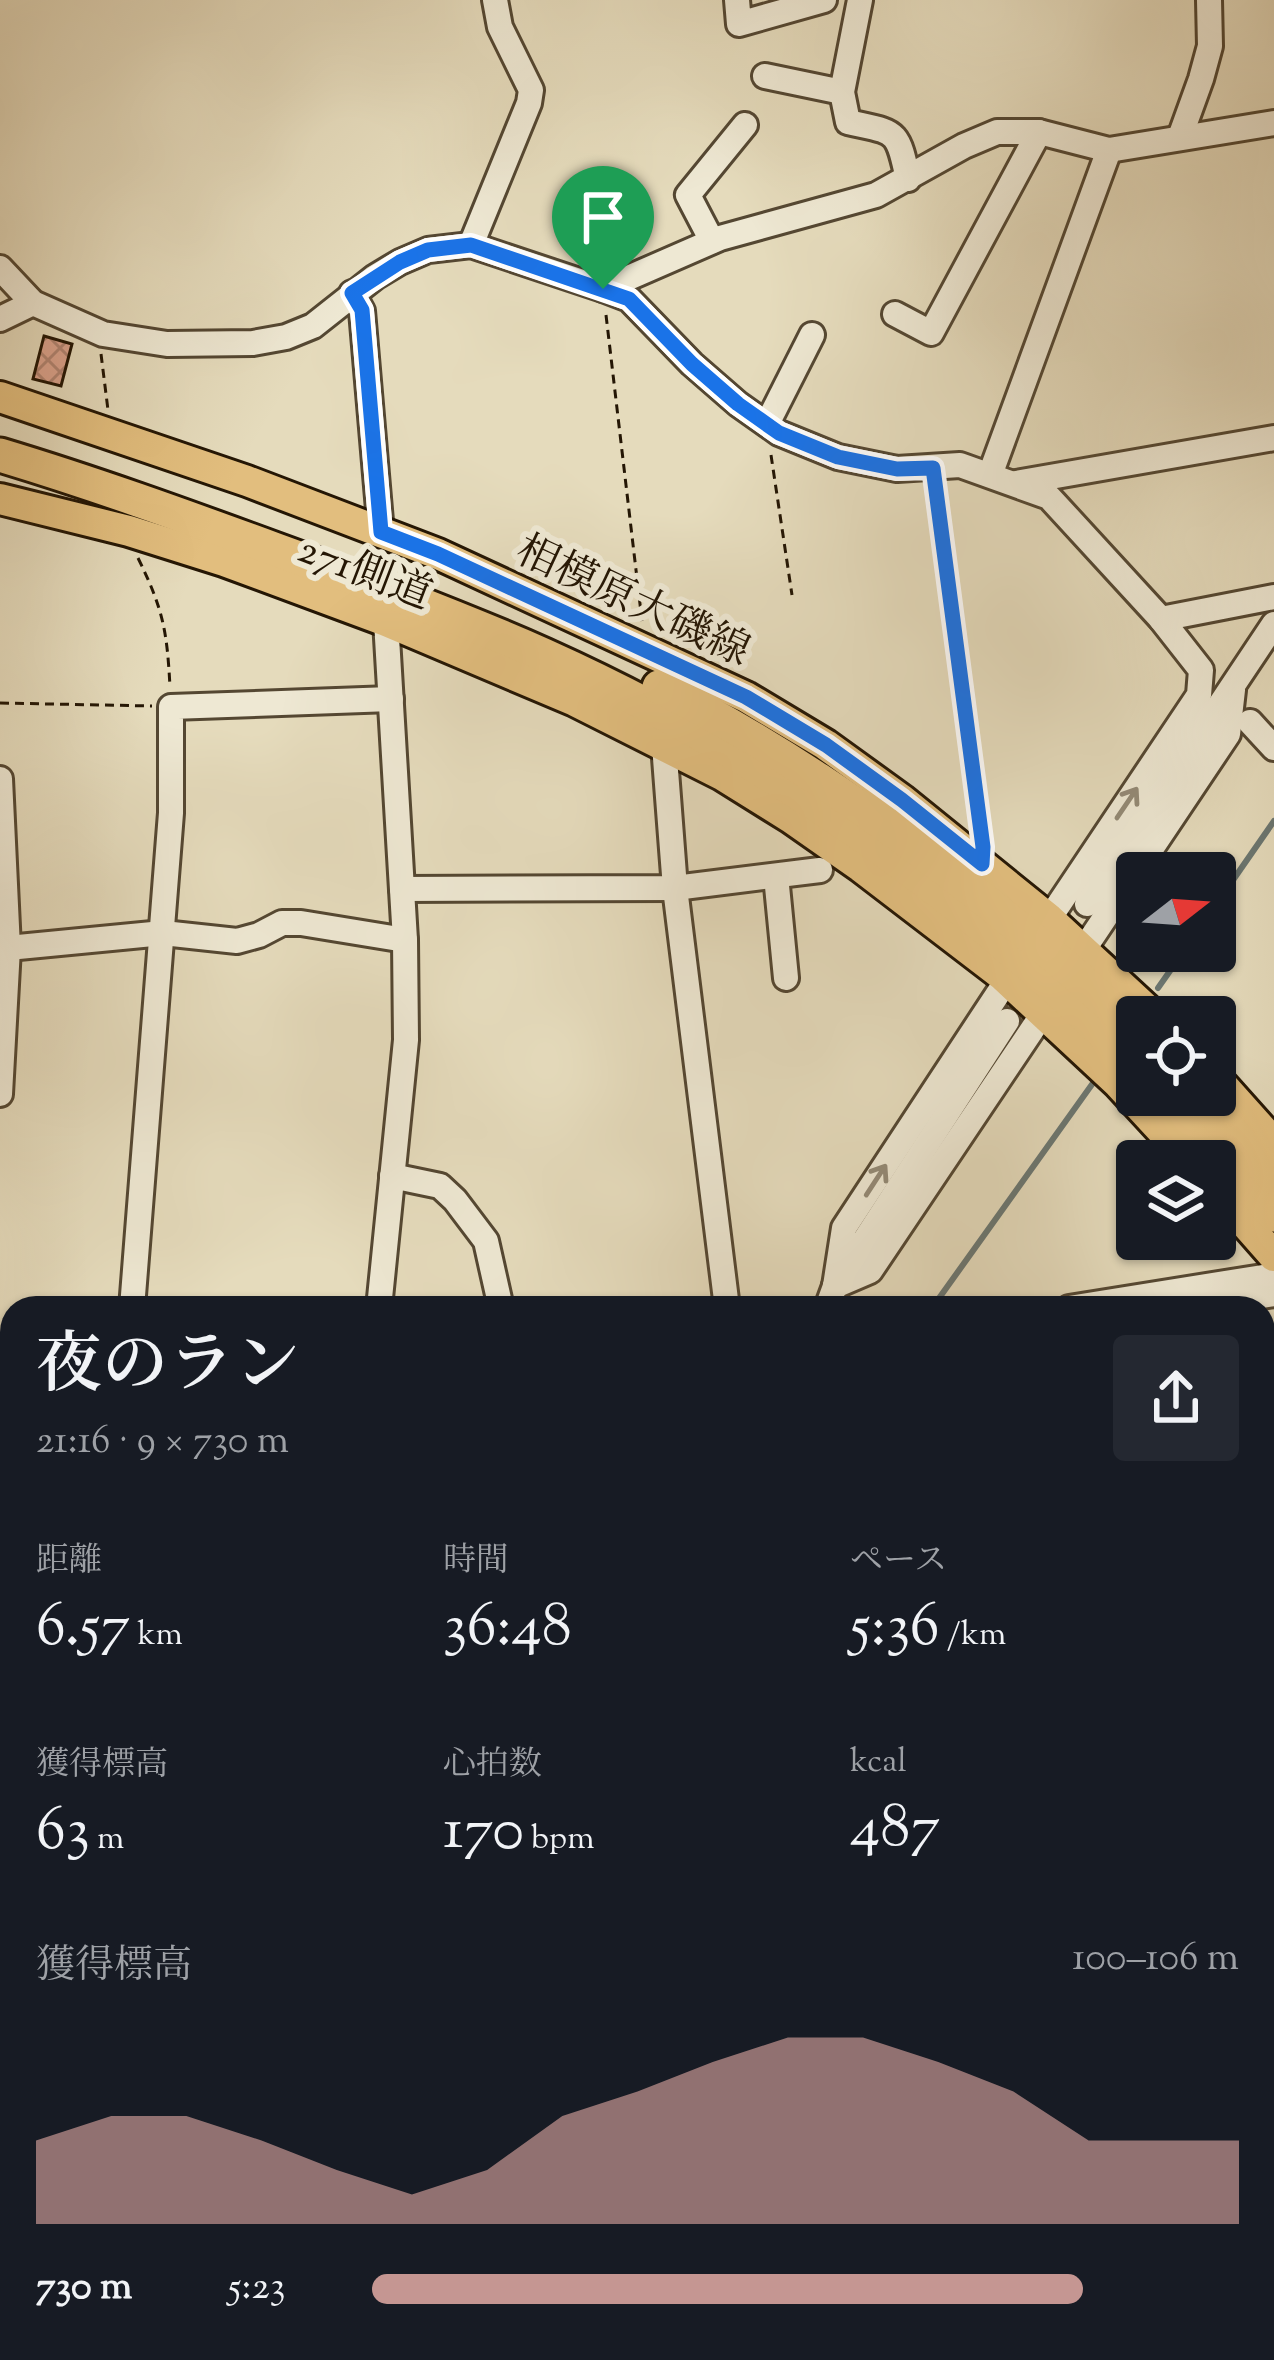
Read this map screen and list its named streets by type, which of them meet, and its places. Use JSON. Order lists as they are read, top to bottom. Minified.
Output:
{"streets":{"main road":["271側道","相模原大磯線"]},"north":"right","page":{"heading":["夜のラン","21:16 · 9 × 730 m"],"stats":[["距離","6.57 km"],["時間","36:48"],["ペース","5:36 /km"],["獲得標高","63 m"],["心拍数","170 bpm"],["kcal","487"]],"chart":["獲得標高","100–106 m"],"list":[{"name":"730 m","note":"5:23"}]}}
